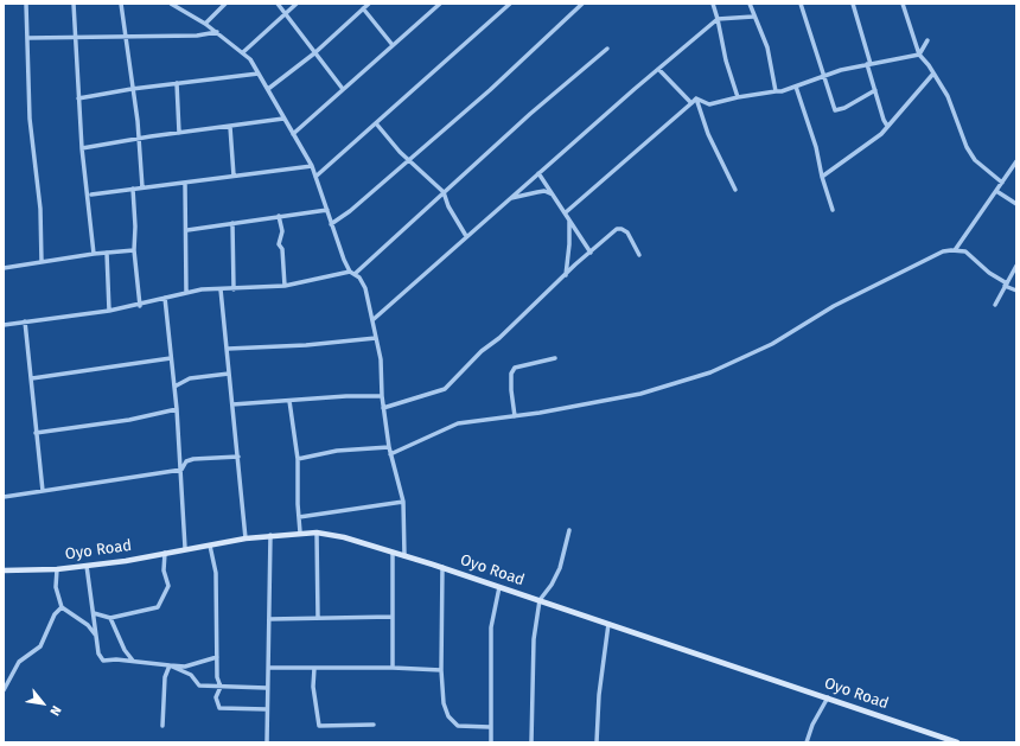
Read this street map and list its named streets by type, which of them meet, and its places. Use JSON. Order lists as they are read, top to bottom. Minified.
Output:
{"streets":{"street":["Oyo Road"]},"north":"bottom right"}
